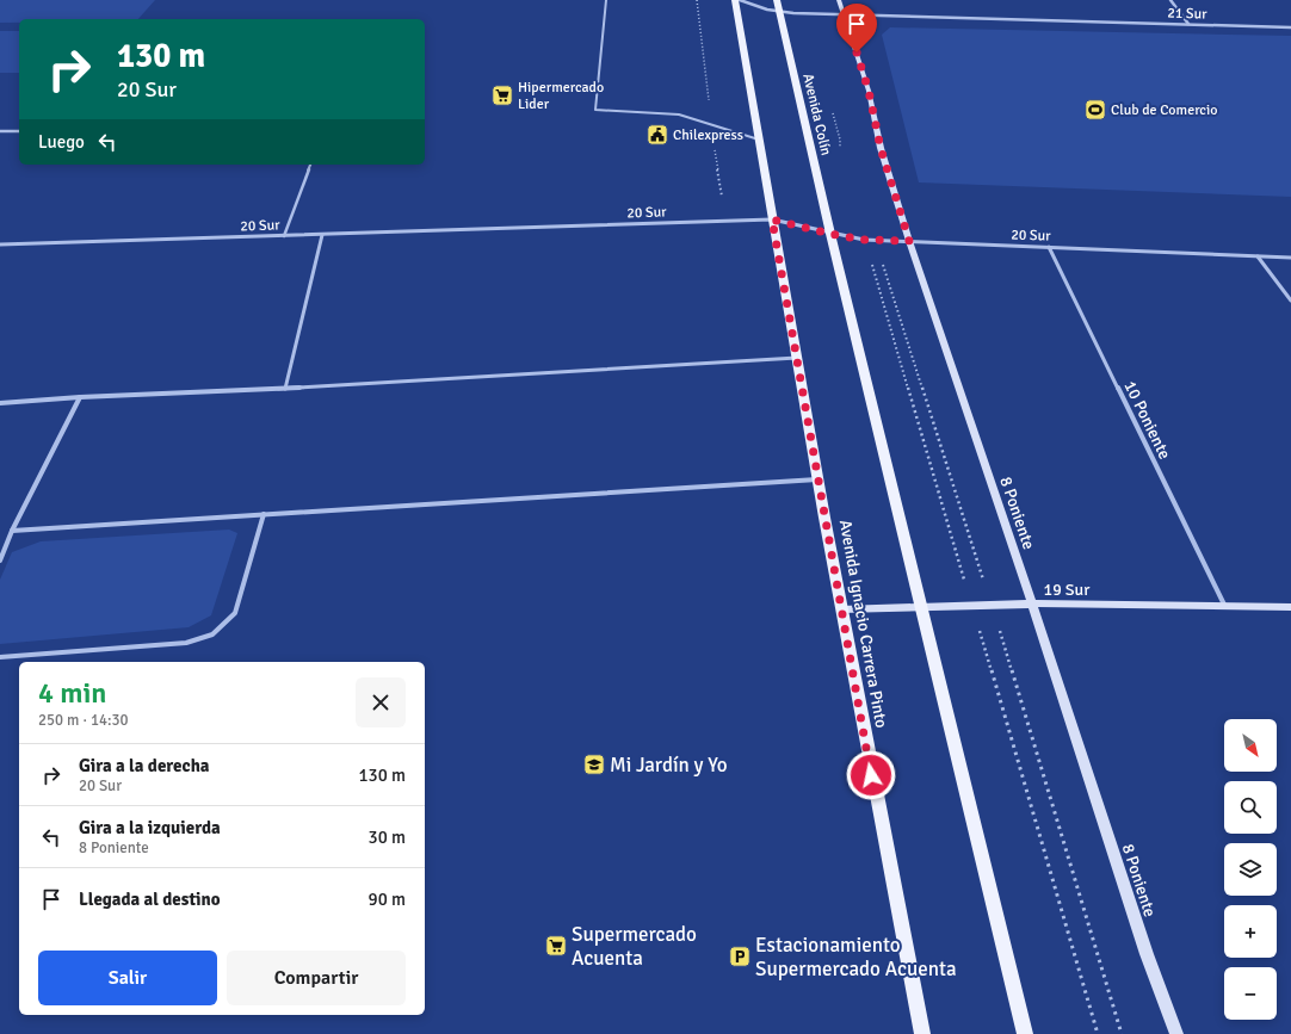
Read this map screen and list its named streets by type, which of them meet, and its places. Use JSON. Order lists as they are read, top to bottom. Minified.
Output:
{"streets":{"main road":["Avenida Colín","Avenida Ignacio Carrera Pinto"],"street":["21 Sur","20 Sur","10 Poniente","8 Poniente","19 Sur"]},"crossings":[["21 Sur","Avenida Colín"],["21 Sur","8 Poniente"],["Avenida Colín","20 Sur"],["20 Sur","10 Poniente"],["20 Sur","8 Poniente"],["20 Sur","Avenida Ignacio Carrera Pinto"],["10 Poniente","19 Sur"],["8 Poniente","19 Sur"],["19 Sur","Avenida Ignacio Carrera Pinto"]],"places":{"supermarket":["Hipermercado Lider","Supermercado Acuenta"],"sports":["Club de Comercio"],"public building":["Chilexpress"],"school or university":["Mi Jardín y Yo"],"parking":["Estacionamiento Supermercado Acuenta"]},"north":"bottom right","page":{"turn":["130 m","20 Sur"],"then":"Luego","heading":["4 min","250 m · 14:30"],"map_buttons":["+","−"],"list":[{"name":"Gira a la derecha","note":"20 Sur","value":"130 m"},{"name":"Gira a la izquierda","note":"8 Poniente","value":"30 m"},{"name":"Llegada al destino","value":"90 m"}],"buttons":["Salir","Compartir"]}}
